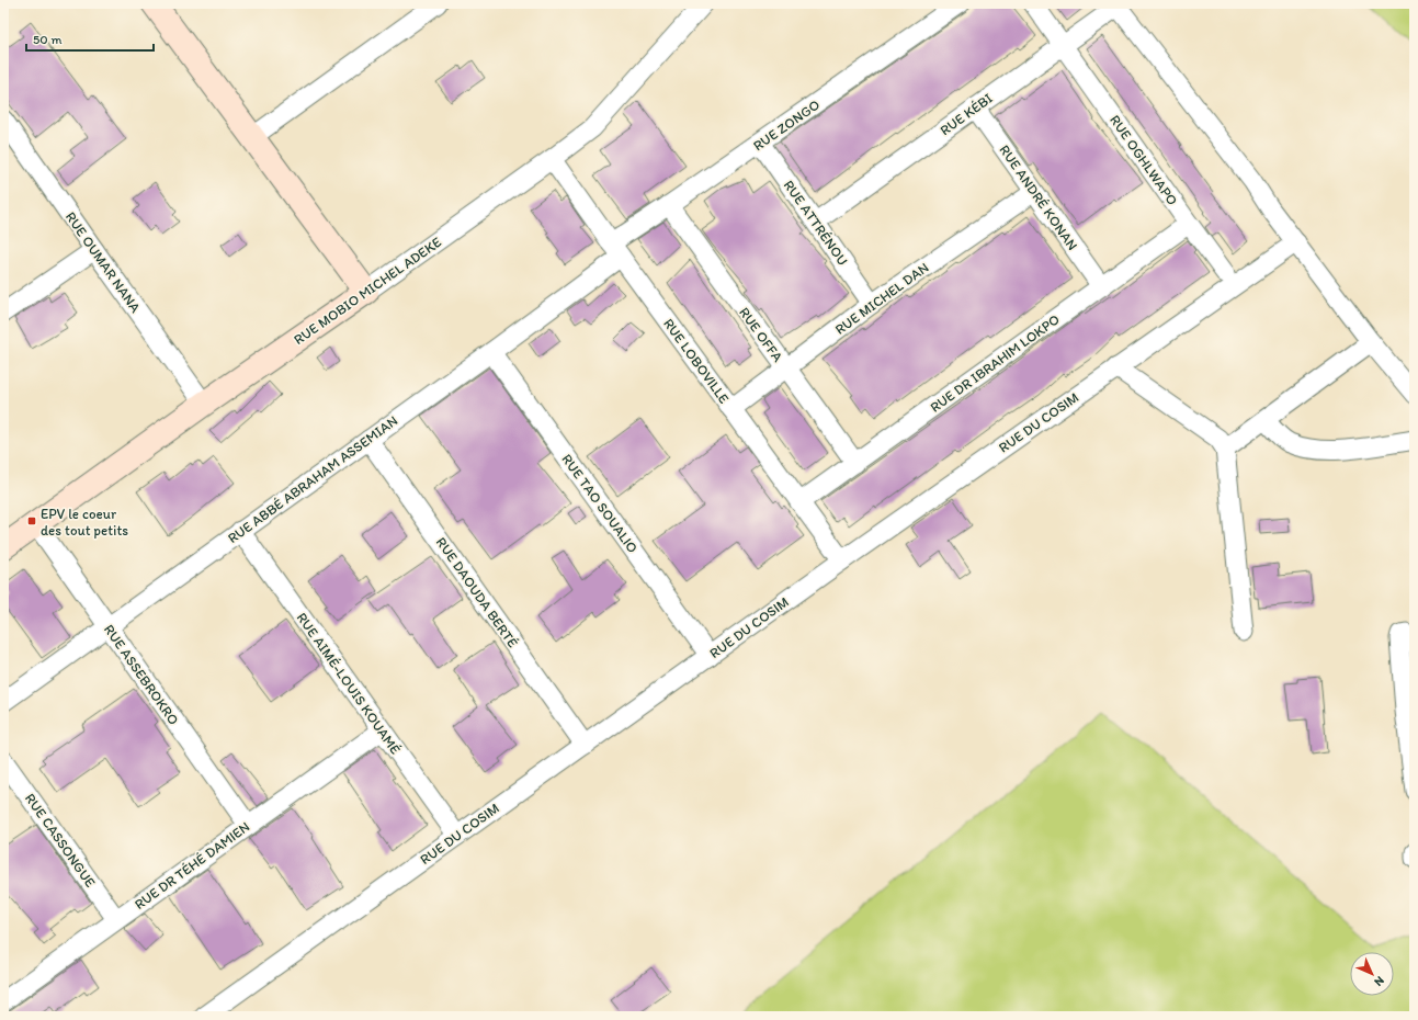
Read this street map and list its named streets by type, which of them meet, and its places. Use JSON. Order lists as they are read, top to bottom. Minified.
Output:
{"streets":{"street":["RUE KÉBI","RUE ZONGO","RUE OGHLWAPO","RUE ANDRÉ KONAN","RUE ATTRÉNOU","RUE OUMAR NANA","RUE MOBIO MICHEL ADEKE","RUE MICHEL DAN","RUE OFFA","RUE LOBOVILLE","RUE DR IBRAHIM LOKPO","RUE DU COSIM","RUE ABBÉ ABRAHAM ASSEMIAN","RUE TAO SOUALIO","RUE DAOUDA BERTÉ","RUE ASSEBROKRO","RUE AIMÉ-LOUIS KOUAMÉ","RUE CASSONGUE","RUE DR TÉHÉ DAMIEN"]},"crossings":[["RUE KÉBI","RUE OGHLWAPO"],["RUE KÉBI","RUE ANDRÉ KONAN"],["RUE KÉBI","RUE ATTRÉNOU"],["RUE ZONGO","RUE ATTRÉNOU"],["RUE ZONGO","RUE OFFA"],["RUE ZONGO","RUE LOBOVILLE"],["RUE ZONGO","RUE ABBÉ ABRAHAM ASSEMIAN"],["RUE OGHLWAPO","RUE DR IBRAHIM LOKPO"],["RUE ANDRÉ KONAN","RUE MICHEL DAN"],["RUE ANDRÉ KONAN","RUE DR IBRAHIM LOKPO"],["RUE ATTRÉNOU","RUE MICHEL DAN"],["RUE OUMAR NANA","RUE MOBIO MICHEL ADEKE"],["RUE MOBIO MICHEL ADEKE","RUE LOBOVILLE"],["RUE MOBIO MICHEL ADEKE","RUE ASSEBROKRO"],["RUE MICHEL DAN","RUE OFFA"],["RUE MICHEL DAN","RUE LOBOVILLE"],["RUE OFFA","RUE DR IBRAHIM LOKPO"],["RUE LOBOVILLE","RUE DR IBRAHIM LOKPO"],["RUE LOBOVILLE","RUE DU COSIM"],["RUE LOBOVILLE","RUE ABBÉ ABRAHAM ASSEMIAN"],["RUE DU COSIM","RUE TAO SOUALIO"],["RUE DU COSIM","RUE DAOUDA BERTÉ"],["RUE DU COSIM","RUE AIMÉ-LOUIS KOUAMÉ"],["RUE ABBÉ ABRAHAM ASSEMIAN","RUE TAO SOUALIO"],["RUE ABBÉ ABRAHAM ASSEMIAN","RUE DAOUDA BERTÉ"],["RUE ABBÉ ABRAHAM ASSEMIAN","RUE ASSEBROKRO"],["RUE ABBÉ ABRAHAM ASSEMIAN","RUE AIMÉ-LOUIS KOUAMÉ"],["RUE ASSEBROKRO","RUE DR TÉHÉ DAMIEN"],["RUE AIMÉ-LOUIS KOUAMÉ","RUE DR TÉHÉ DAMIEN"],["RUE CASSONGUE","RUE DR TÉHÉ DAMIEN"]],"places":{"transit":["EPV le coeur des tout petits"]},"scale_bar":"50 m","north":"bottom right"}
